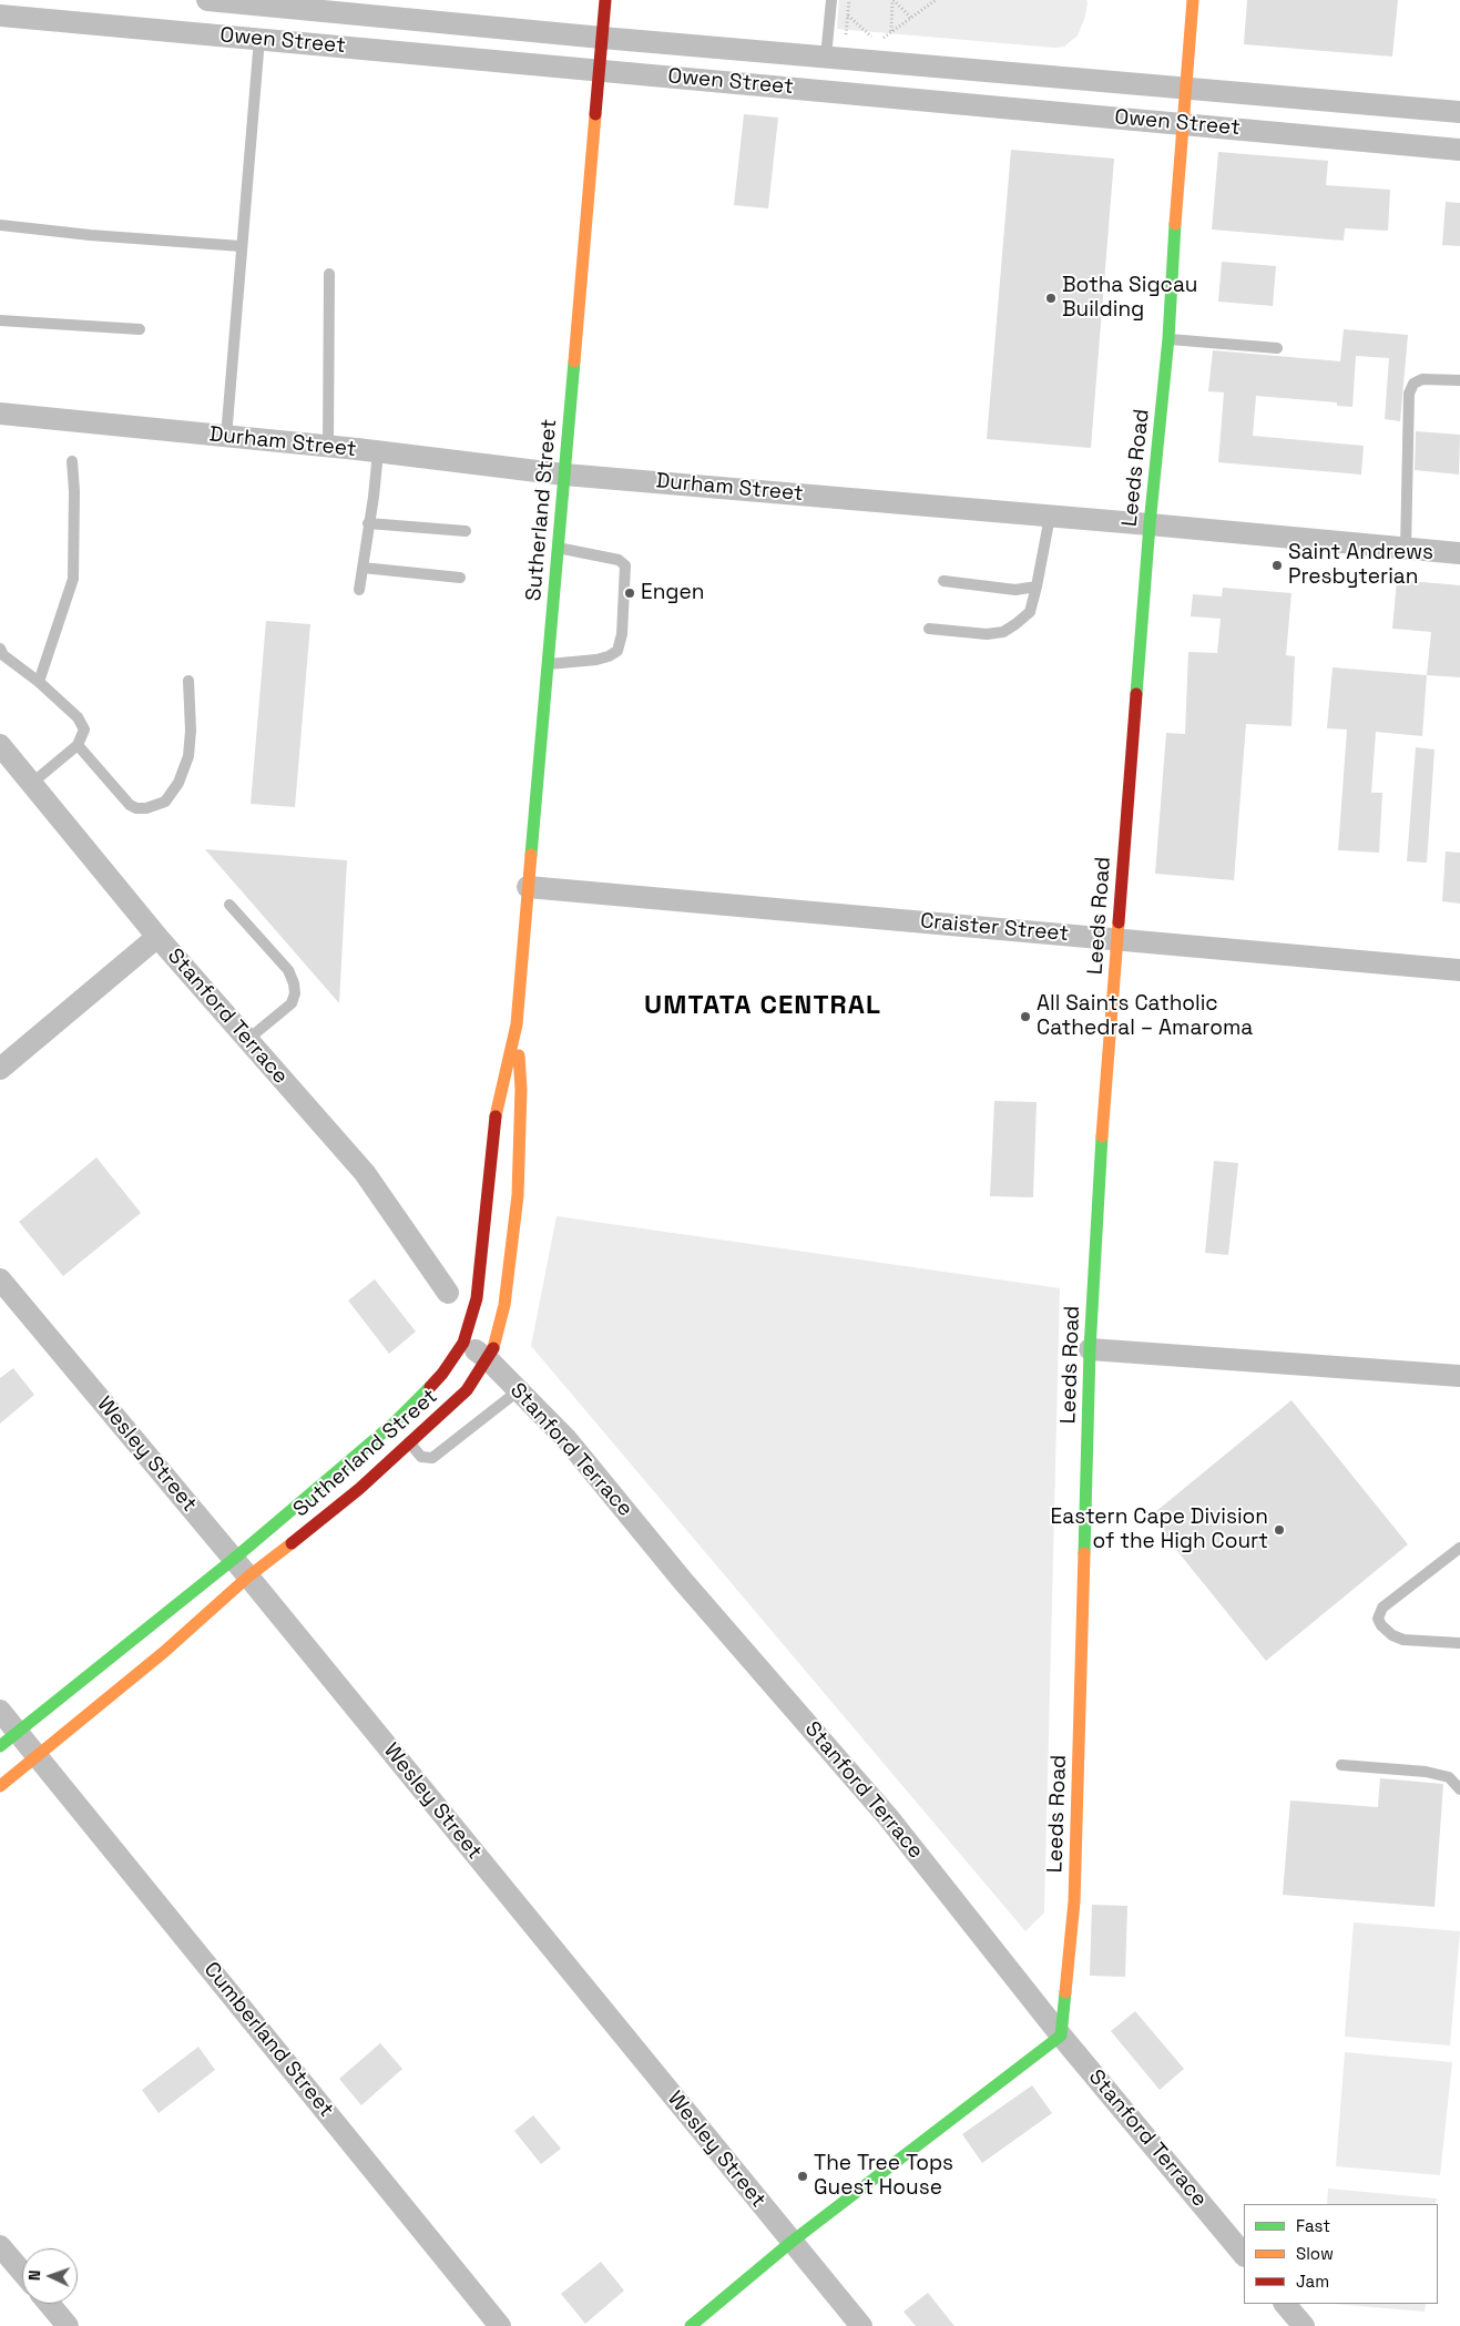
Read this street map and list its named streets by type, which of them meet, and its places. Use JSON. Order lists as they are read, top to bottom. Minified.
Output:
{"streets":{"main road":["Leeds Road","Sutherland Street"],"street":["Owen Street","Durham Street","Craister Street","Stanford Terrace","Wesley Street","Cumberland Street"]},"crossings":[["Owen Street","Leeds Road"],["Owen Street","Sutherland Street"],["Durham Street","Leeds Road"],["Durham Street","Sutherland Street"],["Leeds Road","Craister Street"],["Leeds Road","Stanford Terrace"],["Sutherland Street","Craister Street"],["Sutherland Street","Stanford Terrace"],["Sutherland Street","Wesley Street"],["Sutherland Street","Cumberland Street"]],"districts":["UMTATA CENTRAL"],"places":["Botha Sigcau Building","Saint Andrews Presbyterian","Engen","All Saints Catholic Cathedral – Amaroma","Eastern Cape Division of the High Court","The Tree Tops Guest House"],"legend":["Fast","Slow","Jam"],"north":"left"}
